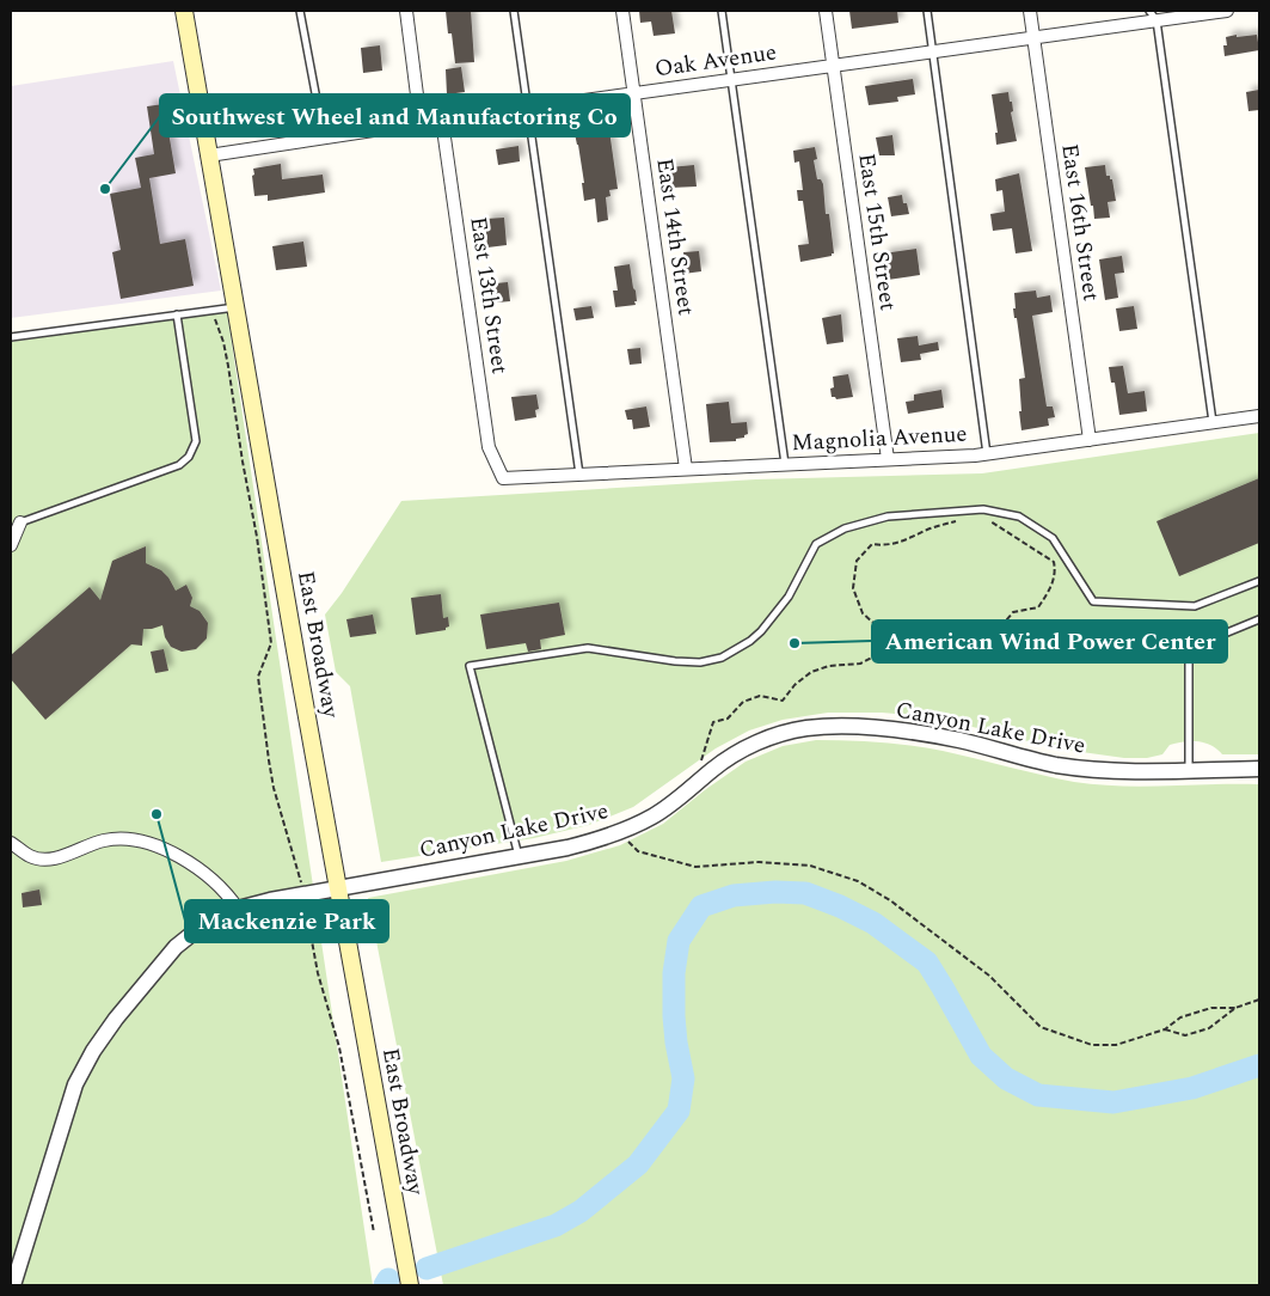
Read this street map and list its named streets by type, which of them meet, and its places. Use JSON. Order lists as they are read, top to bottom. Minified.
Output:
{"streets":{"main road":["East Broadway"],"street":["Oak Avenue","East 16th Street","East 15th Street","East 14th Street","East 13th Street","Magnolia Avenue","Canyon Lake Drive"]},"crossings":[["Oak Avenue","East 16th Street"],["Oak Avenue","East 15th Street"],["Oak Avenue","East 14th Street"],["Oak Avenue","East 13th Street"],["Oak Avenue","East Broadway"],["East 16th Street","Magnolia Avenue"],["East 15th Street","Magnolia Avenue"],["East 14th Street","Magnolia Avenue"],["East 13th Street","Magnolia Avenue"],["East Broadway","Canyon Lake Drive"]],"places":["Southwest Wheel and Manufactoring Co","American Wind Power Center","Mackenzie Park"]}
